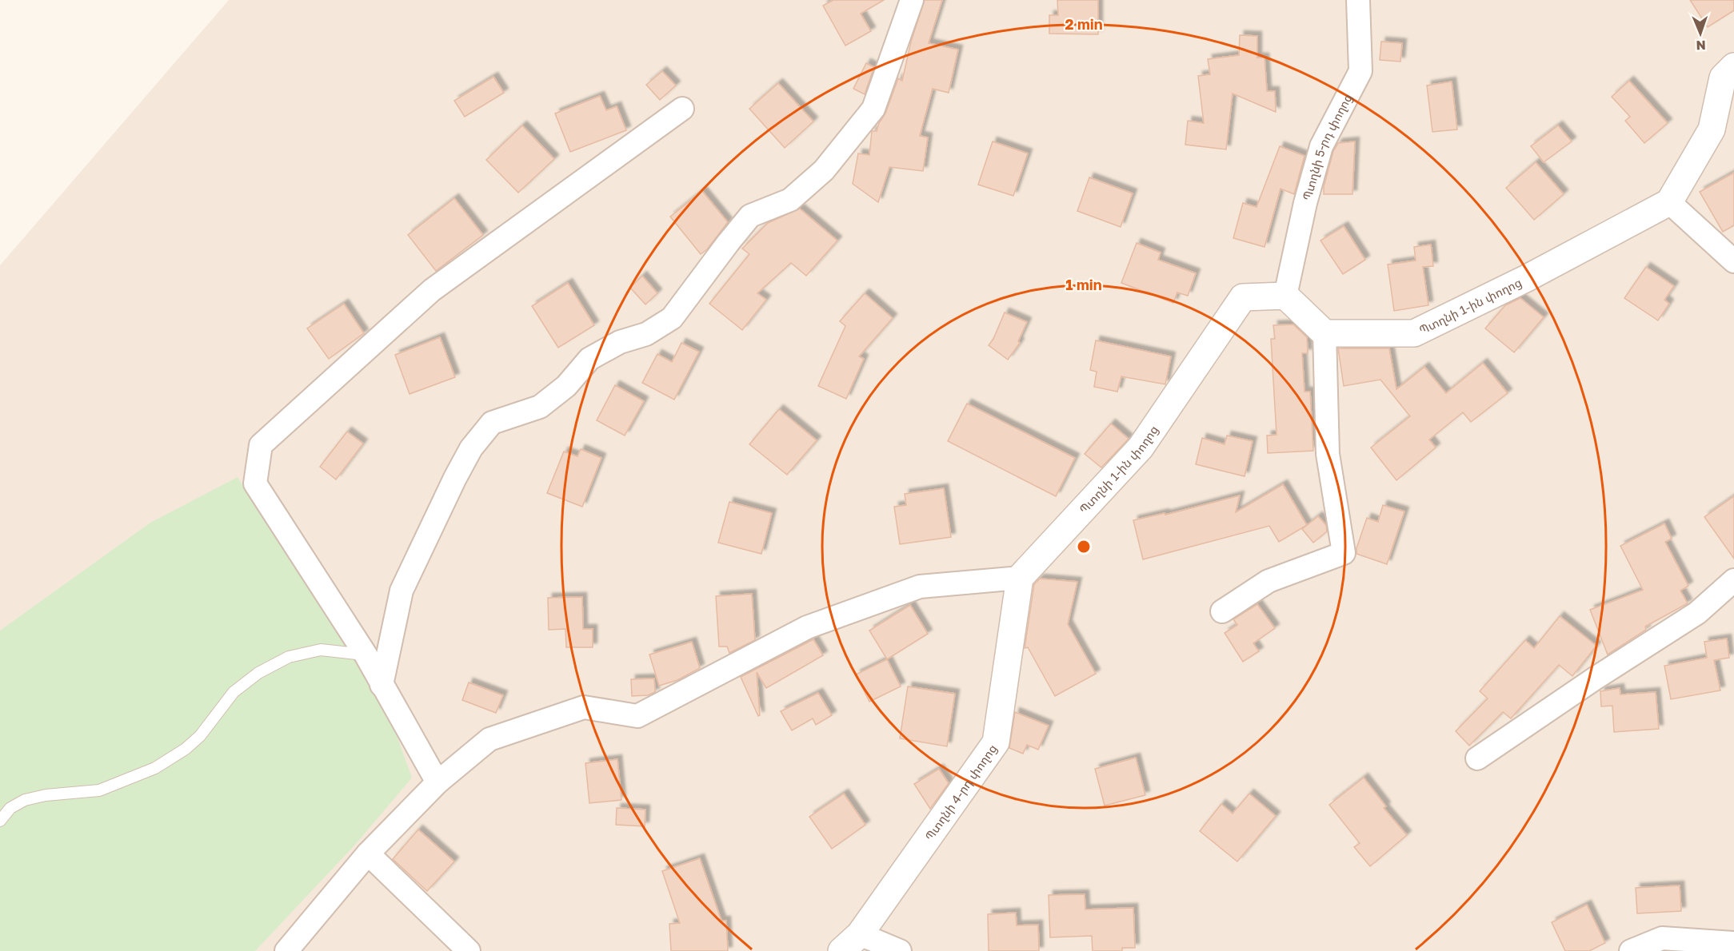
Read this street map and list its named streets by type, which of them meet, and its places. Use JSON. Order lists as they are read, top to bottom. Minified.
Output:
{"streets":{"street":["Պտղնի 5-րդ փողոց","Պտղնի 1-ին փողոց","Պտղնի 4-րդ փողոց"]},"crossings":[["Պտղնի 5-րդ փողոց","Պտղնի 1-ին փողոց"],["Պտղնի 1-ին փողոց","Պտղնի 4-րդ փողոց"]],"north":"bottom","rings":["2 min","1 min"]}
